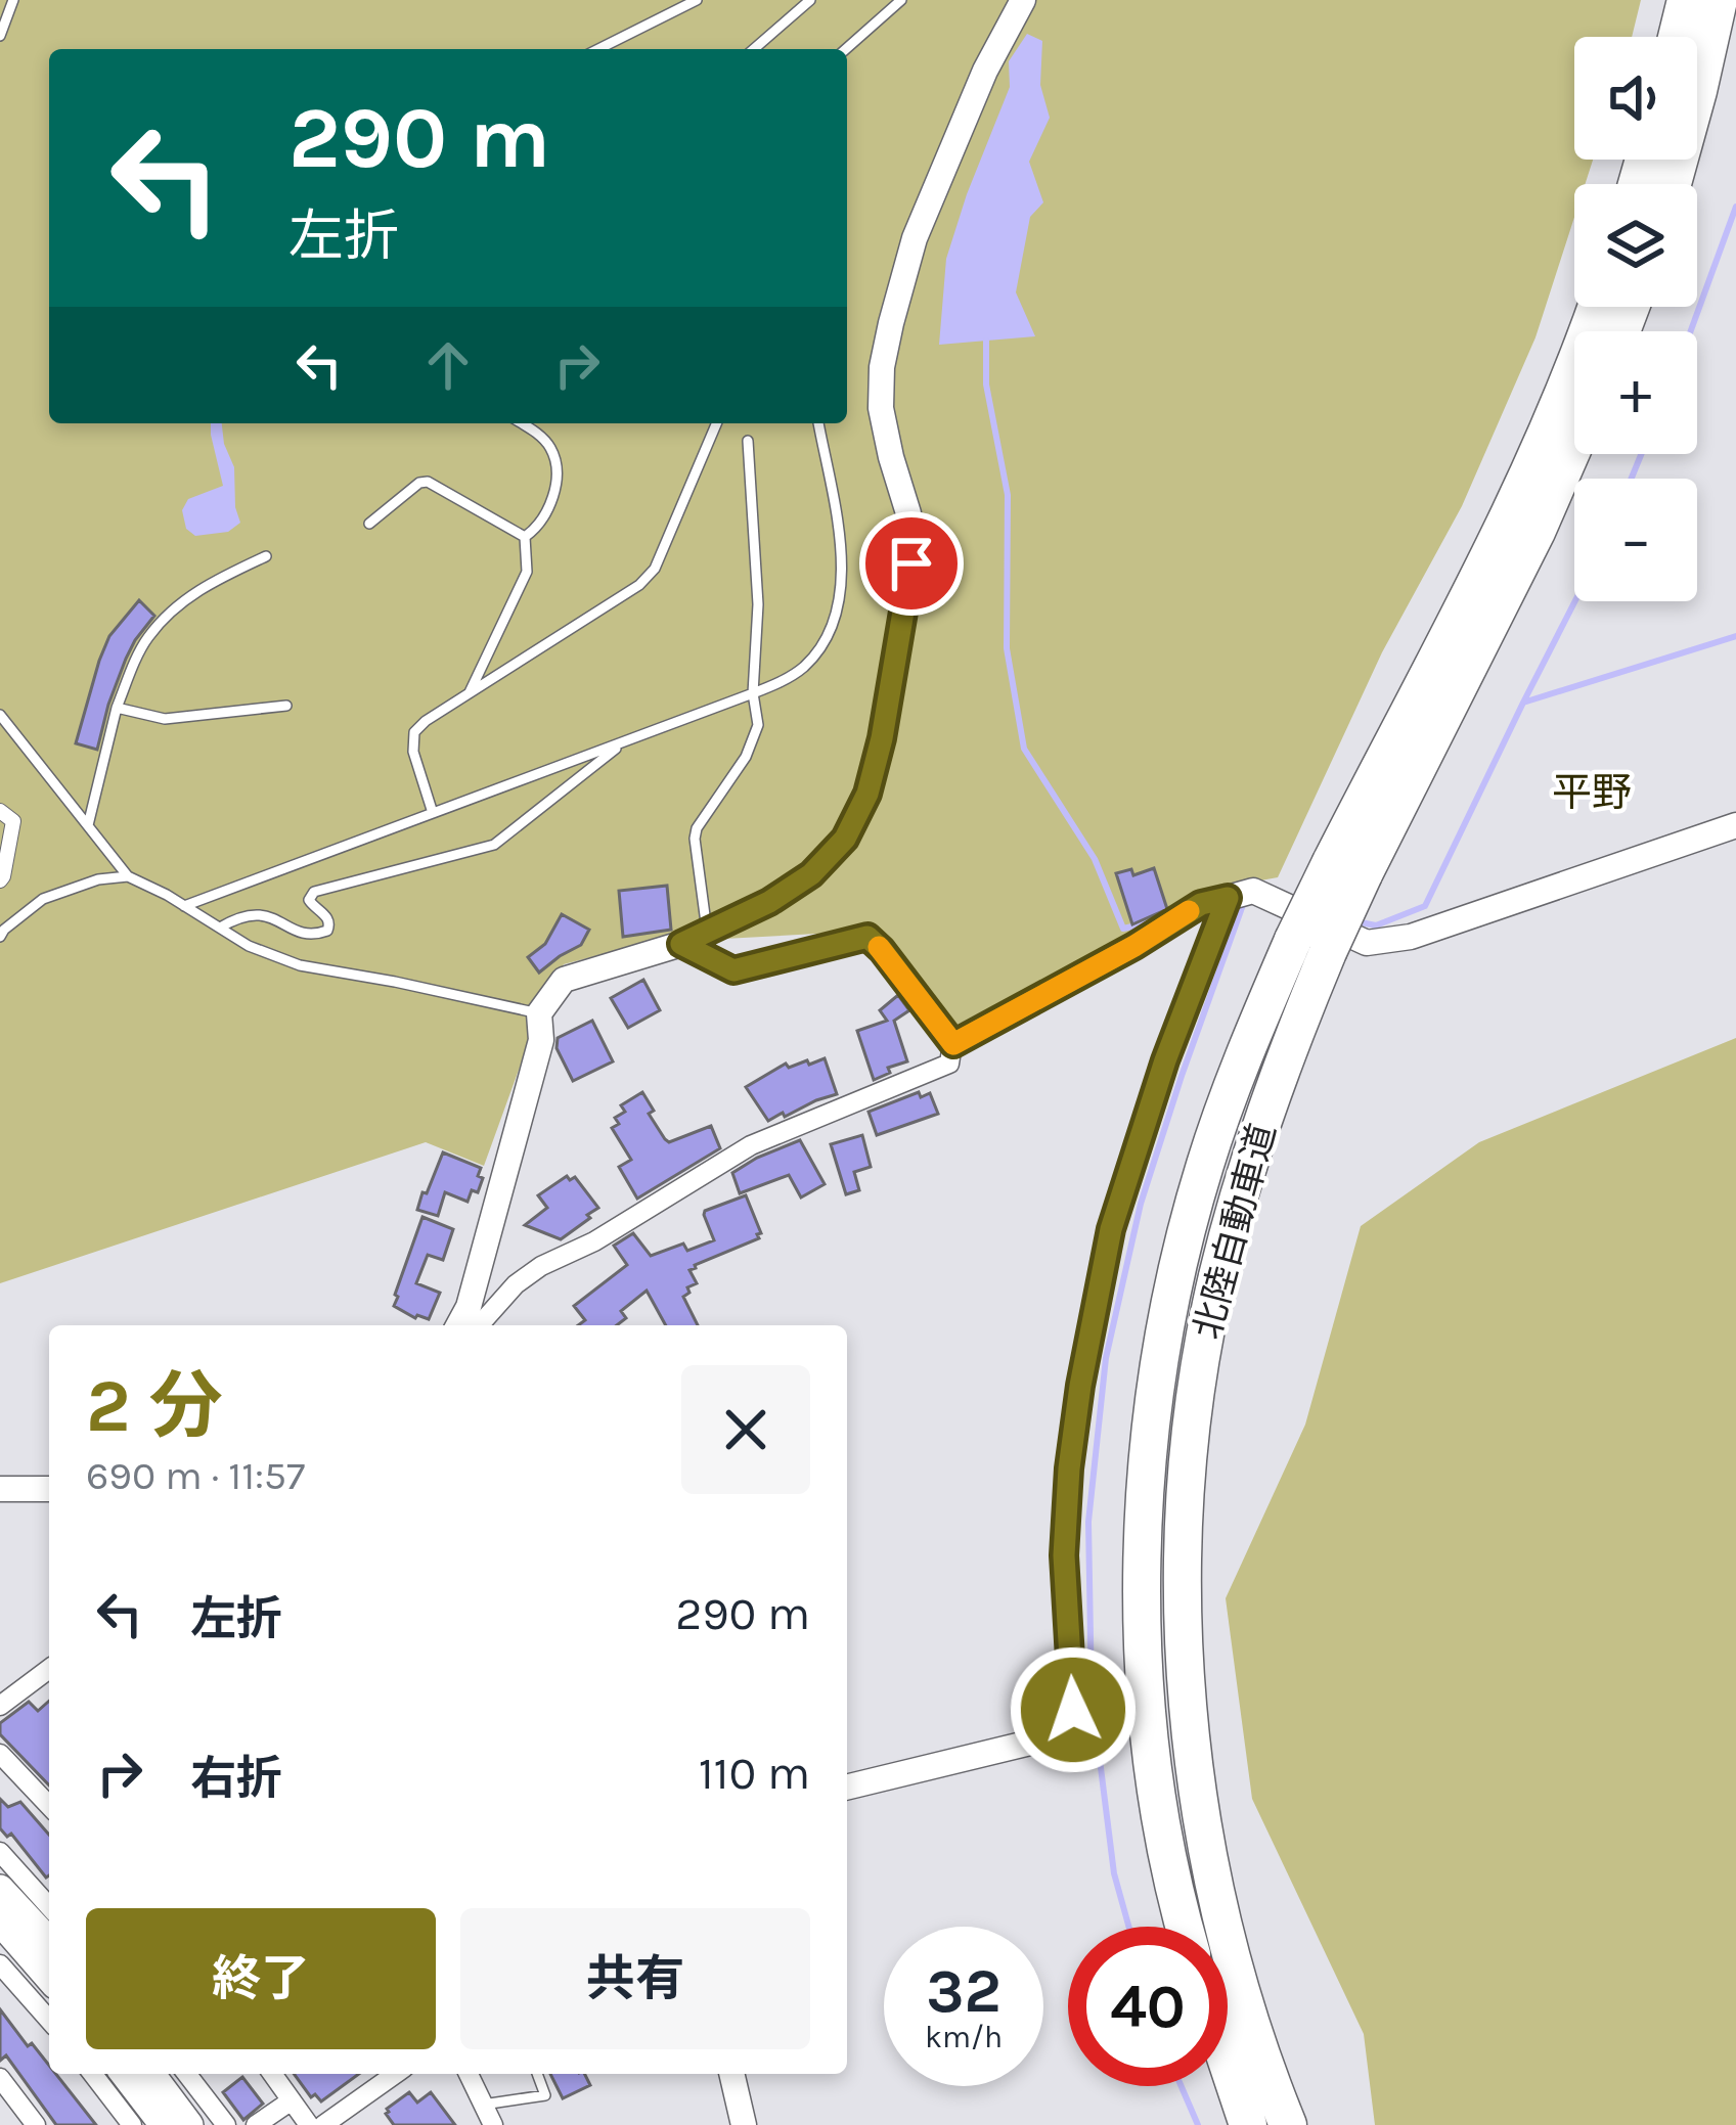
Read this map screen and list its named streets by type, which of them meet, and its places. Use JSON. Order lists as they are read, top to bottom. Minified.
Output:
{"streets":{"highway":["北陸自動車道"]},"districts":["平野"],"page":{"map_buttons":["+","−"],"turn":["290 m","左折"],"heading":["2 分","690 m · 11:57"],"list":[{"name":"左折","value":"290 m"},{"name":"右折","value":"110 m"}],"buttons":["終了","共有"],"speed":"32 km/h","limit":"40"}}
